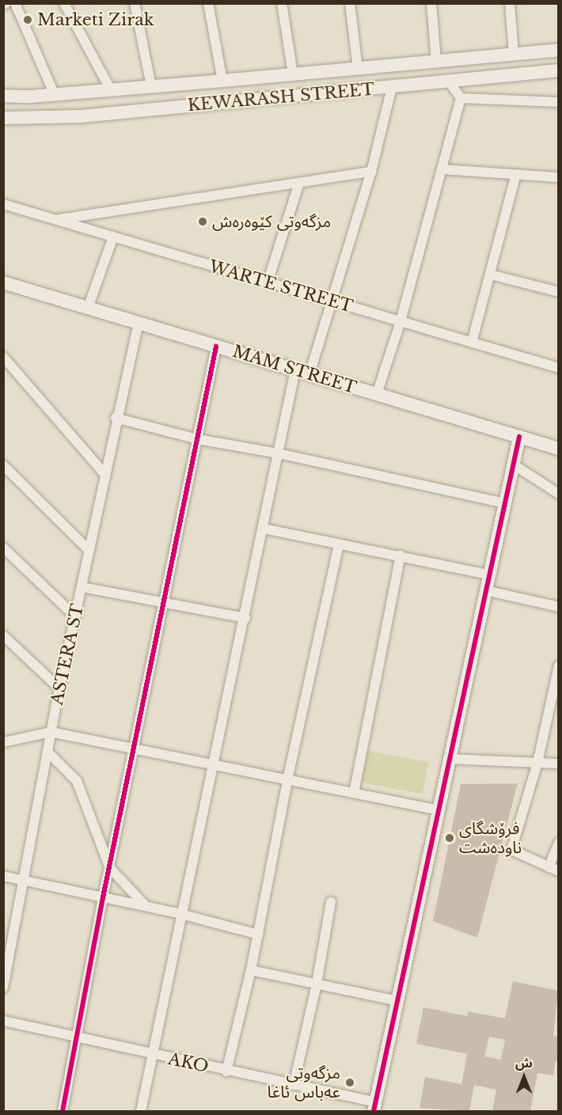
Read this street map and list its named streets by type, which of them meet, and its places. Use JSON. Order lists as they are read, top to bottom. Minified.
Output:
{"streets":{"street":["KEWARASH STREET","WARTE STREET","MAM STREET","ASTERA ST","AKO"]},"crossings":[["MAM STREET","ASTERA ST"]],"places":["Marketi Zirak","مزگەوتی کێوەرەش","فرۆشگای ناوده‌شت","مزگەوتی عەباس ئاغا"],"north":"top"}
